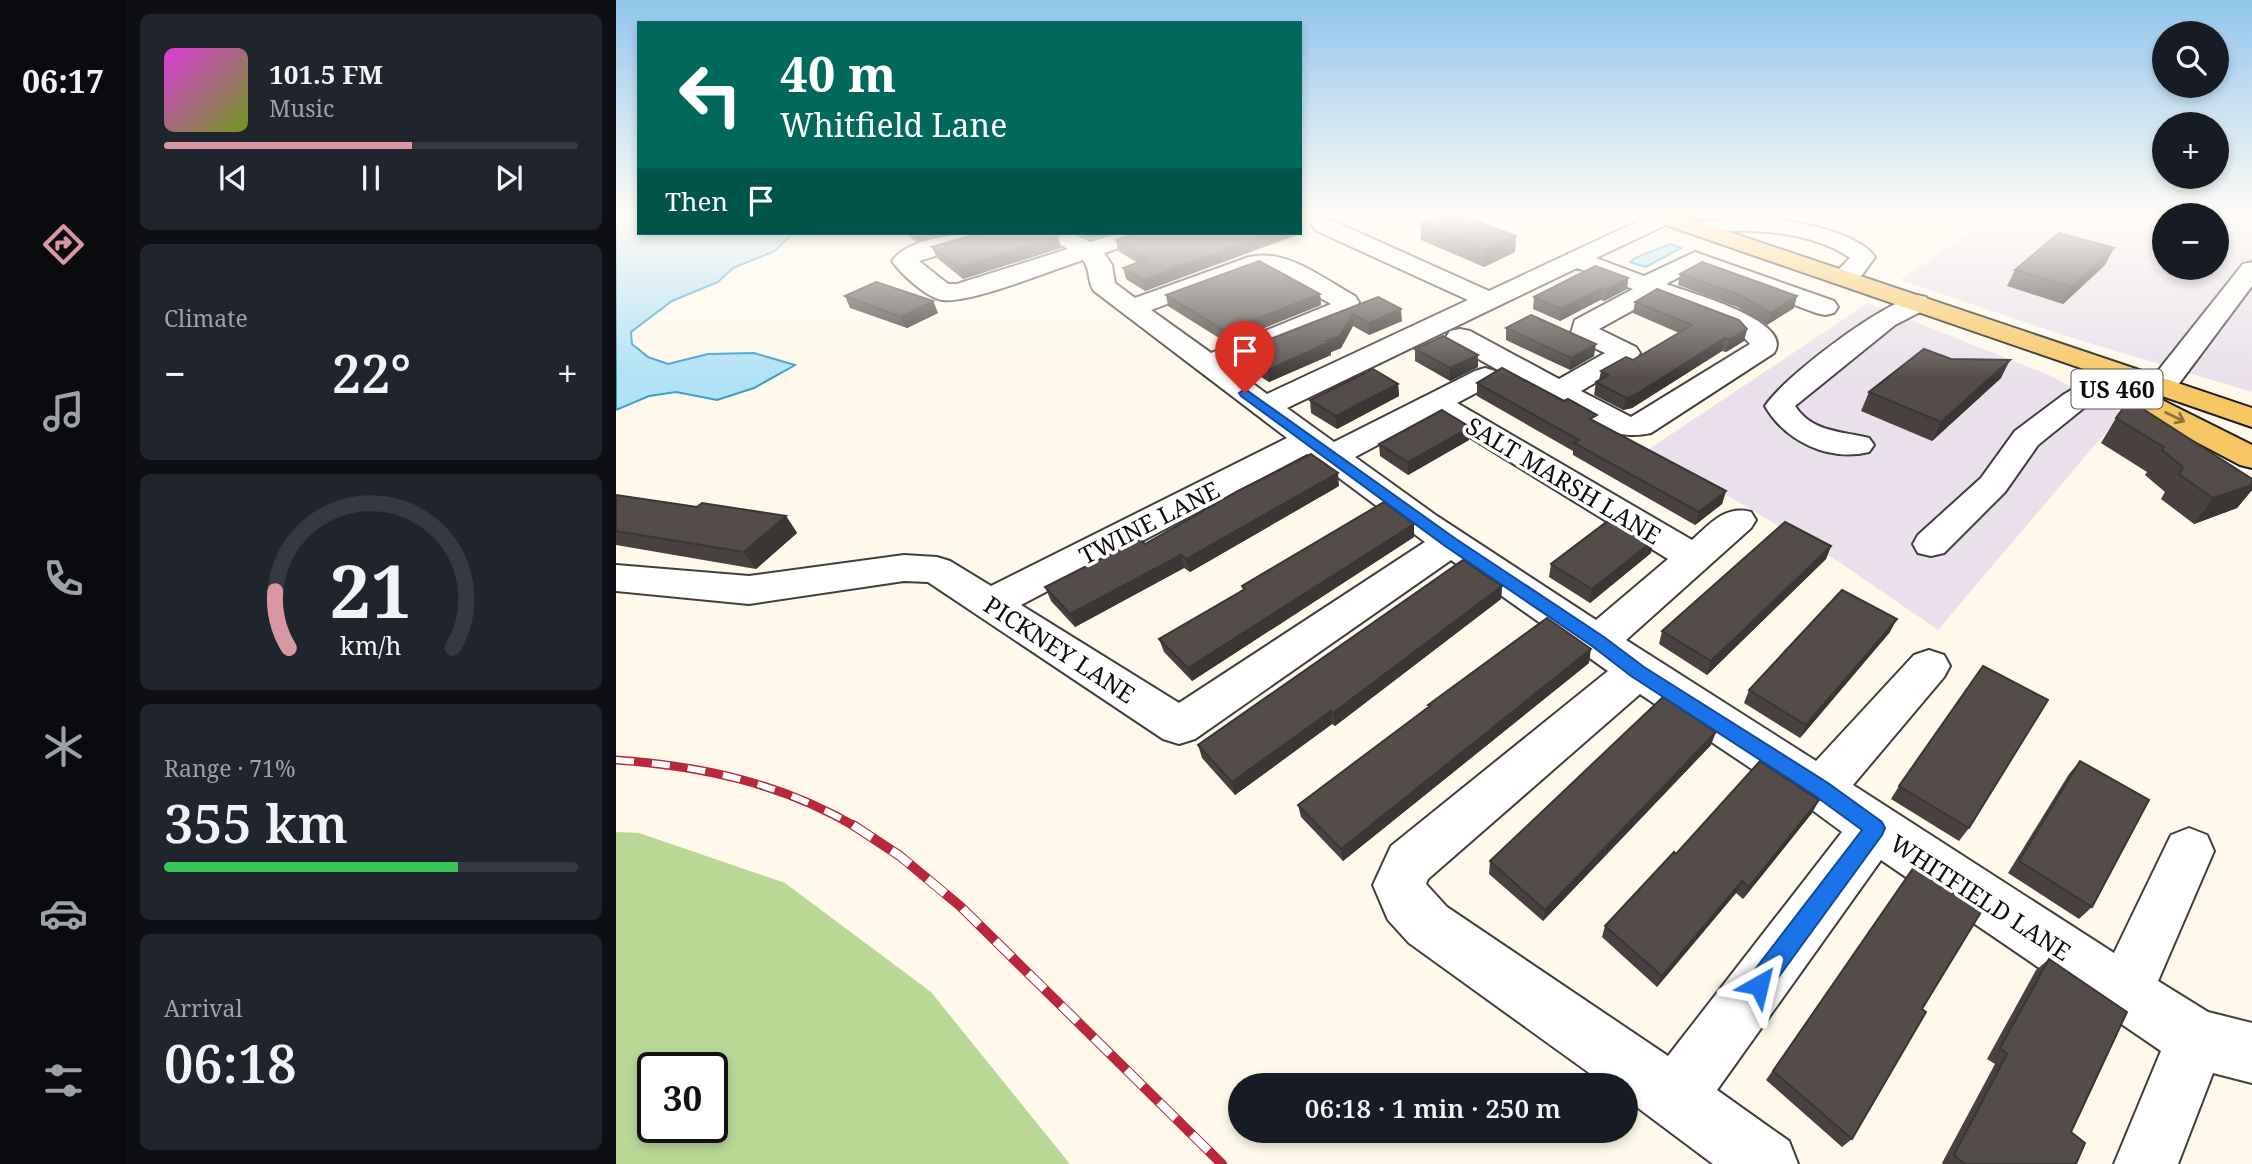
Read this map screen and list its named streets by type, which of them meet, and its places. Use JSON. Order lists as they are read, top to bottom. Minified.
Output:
{"streets":{"main road":["US 460"],"street":["SALT MARSH LANE","TWINE LANE","PICKNEY LANE","WHITFIELD LANE"]},"crossings":[["SALT MARSH LANE","TWINE LANE"],["TWINE LANE","PICKNEY LANE"],["TWINE LANE","WHITFIELD LANE"],["PICKNEY LANE","WHITFIELD LANE"]],"page":{"tabs":"06:17","map_buttons":["+","−"],"turn":["40 m","Whitfield Lane"],"song":["101.5 FM","Music"],"then":"Then","tile":["Climate",["Range · 71%","355 km"],["Arrival","06:18"]],"heat":["−","22°","+"],"limit":"30","trip":"06:18 · 1 min · 250 m","gauge":["21","km/h"]}}
